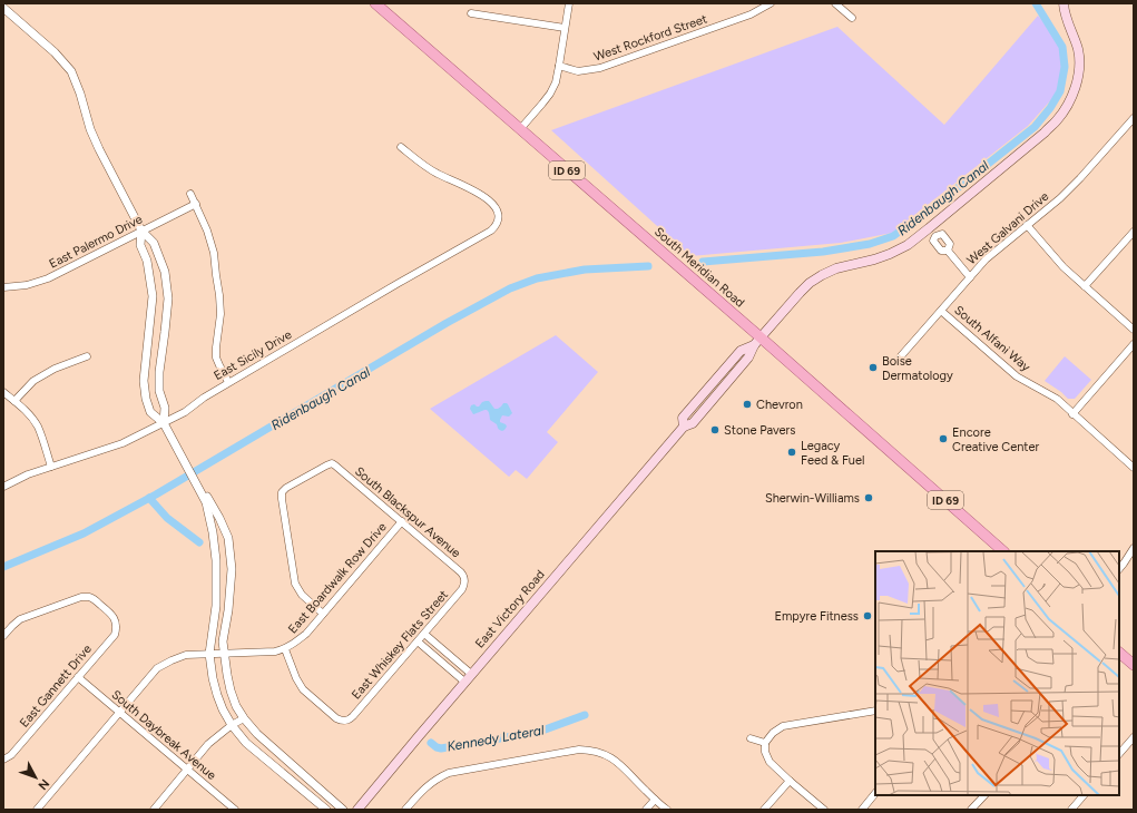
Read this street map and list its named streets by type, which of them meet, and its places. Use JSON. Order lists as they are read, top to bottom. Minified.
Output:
{"streets":{"main road":["ID 69","South Meridian Road","East Victory Road"],"street":["West Rockford Street","West Galvani Drive","East Palermo Drive","South Alfani Way","East Sicily Drive","South Blackspur Avenue","East Boardwalk Row Drive","East Whiskey Flats Street","East Gannett Drive","South Daybreak Avenue"]},"crossings":[["West Galvani Drive","South Alfani Way"],["South Meridian Road","East Victory Road"],["South Blackspur Avenue","East Boardwalk Row Drive"],["South Blackspur Avenue","East Whiskey Flats Street"],["East Boardwalk Row Drive","East Whiskey Flats Street"],["East Boardwalk Row Drive","South Daybreak Avenue"],["East Gannett Drive","South Daybreak Avenue"]],"water":["Ridenbaugh Canal","Kennedy Lateral"],"places":["Boise Dermatology","Chevron","Stone Pavers","Encore Creative Center","Legacy Feed & Fuel","Sherwin-Williams","Empyre Fitness"],"north":"bottom right"}
